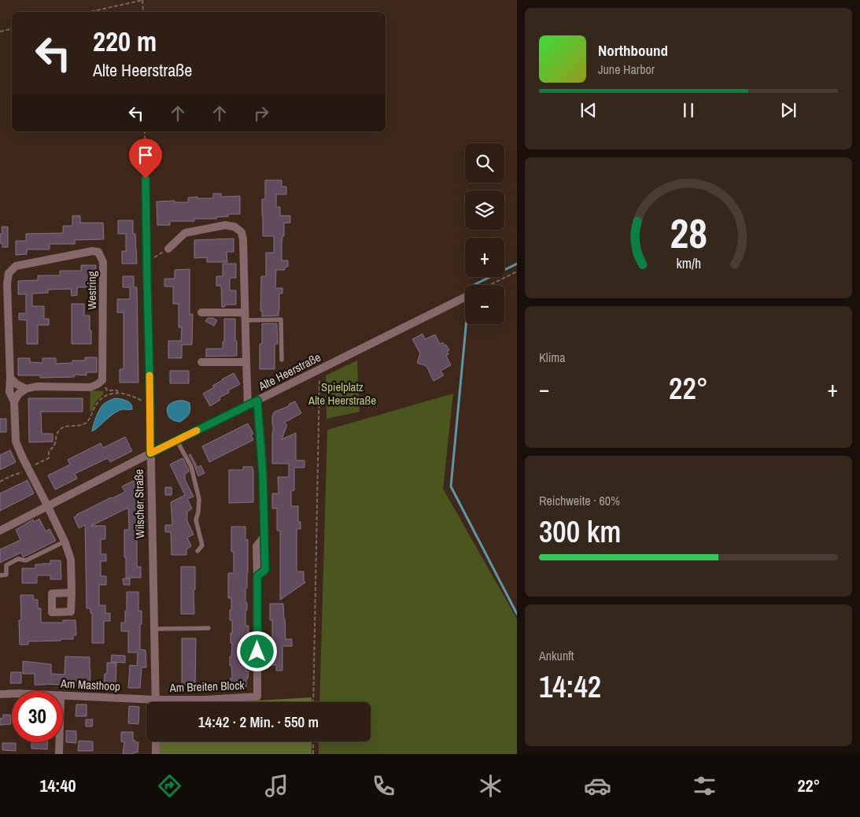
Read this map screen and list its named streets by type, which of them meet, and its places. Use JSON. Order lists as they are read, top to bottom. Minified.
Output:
{"streets":{"street":["Westring","Alte Heerstraße","Wilscher Straße","Am Masthoop","Am Breiten Block"]},"crossings":[["Westring","Alte Heerstraße"],["Alte Heerstraße","Wilscher Straße"],["Alte Heerstraße","Am Breiten Block"],["Wilscher Straße","Am Masthoop"],["Wilscher Straße","Am Breiten Block"],["Am Masthoop","Am Breiten Block"]],"parks":["Spielplatz Alte Heerstraße"],"page":{"turn":["220 m","Alte Heerstraße"],"song":["Northbound","June Harbor"],"map_buttons":["+","−"],"tile":["Klima",["Reichweite · 60%","300 km"],["Ankunft","14:42"]],"heat":["−","22°","+"],"limit":"30","trip":"14:42 · 2 Min. · 550 m","tabs":["14:40","22°"],"gauge":["28","km/h"]}}
